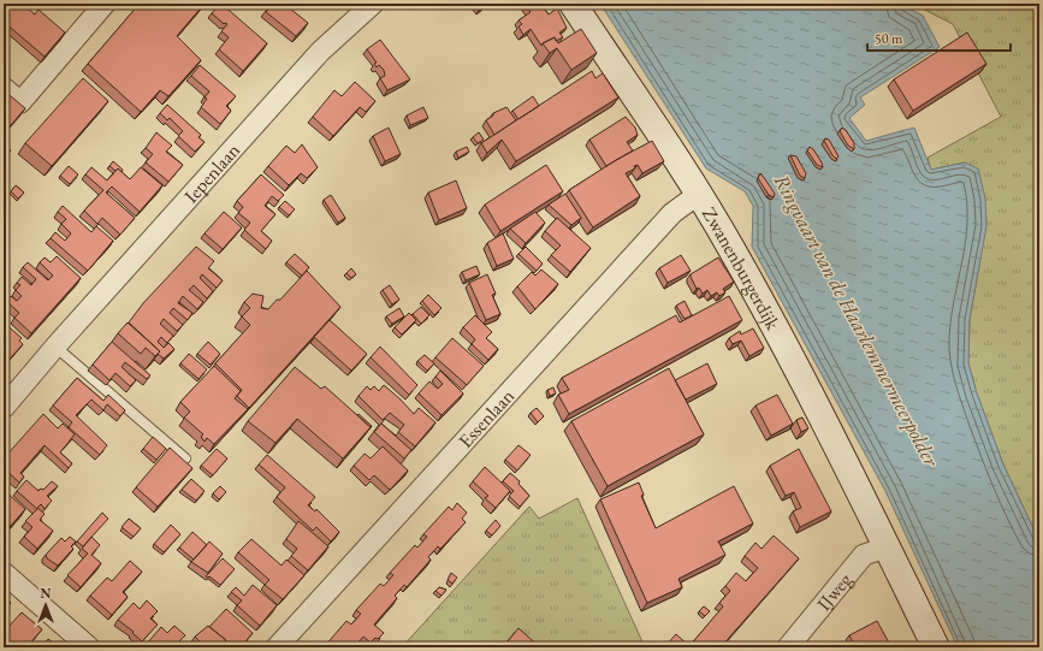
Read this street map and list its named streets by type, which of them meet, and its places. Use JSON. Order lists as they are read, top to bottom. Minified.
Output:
{"streets":{"street":["Iepenlaan","Zwanenburgerdijk","Essenlaan","IJweg"]},"crossings":[["Zwanenburgerdijk","Essenlaan"],["Zwanenburgerdijk","IJweg"]],"water":["Ringvaart van de Haarlemmermeerpolder"],"scale_bar":"50 m","north":"top"}
